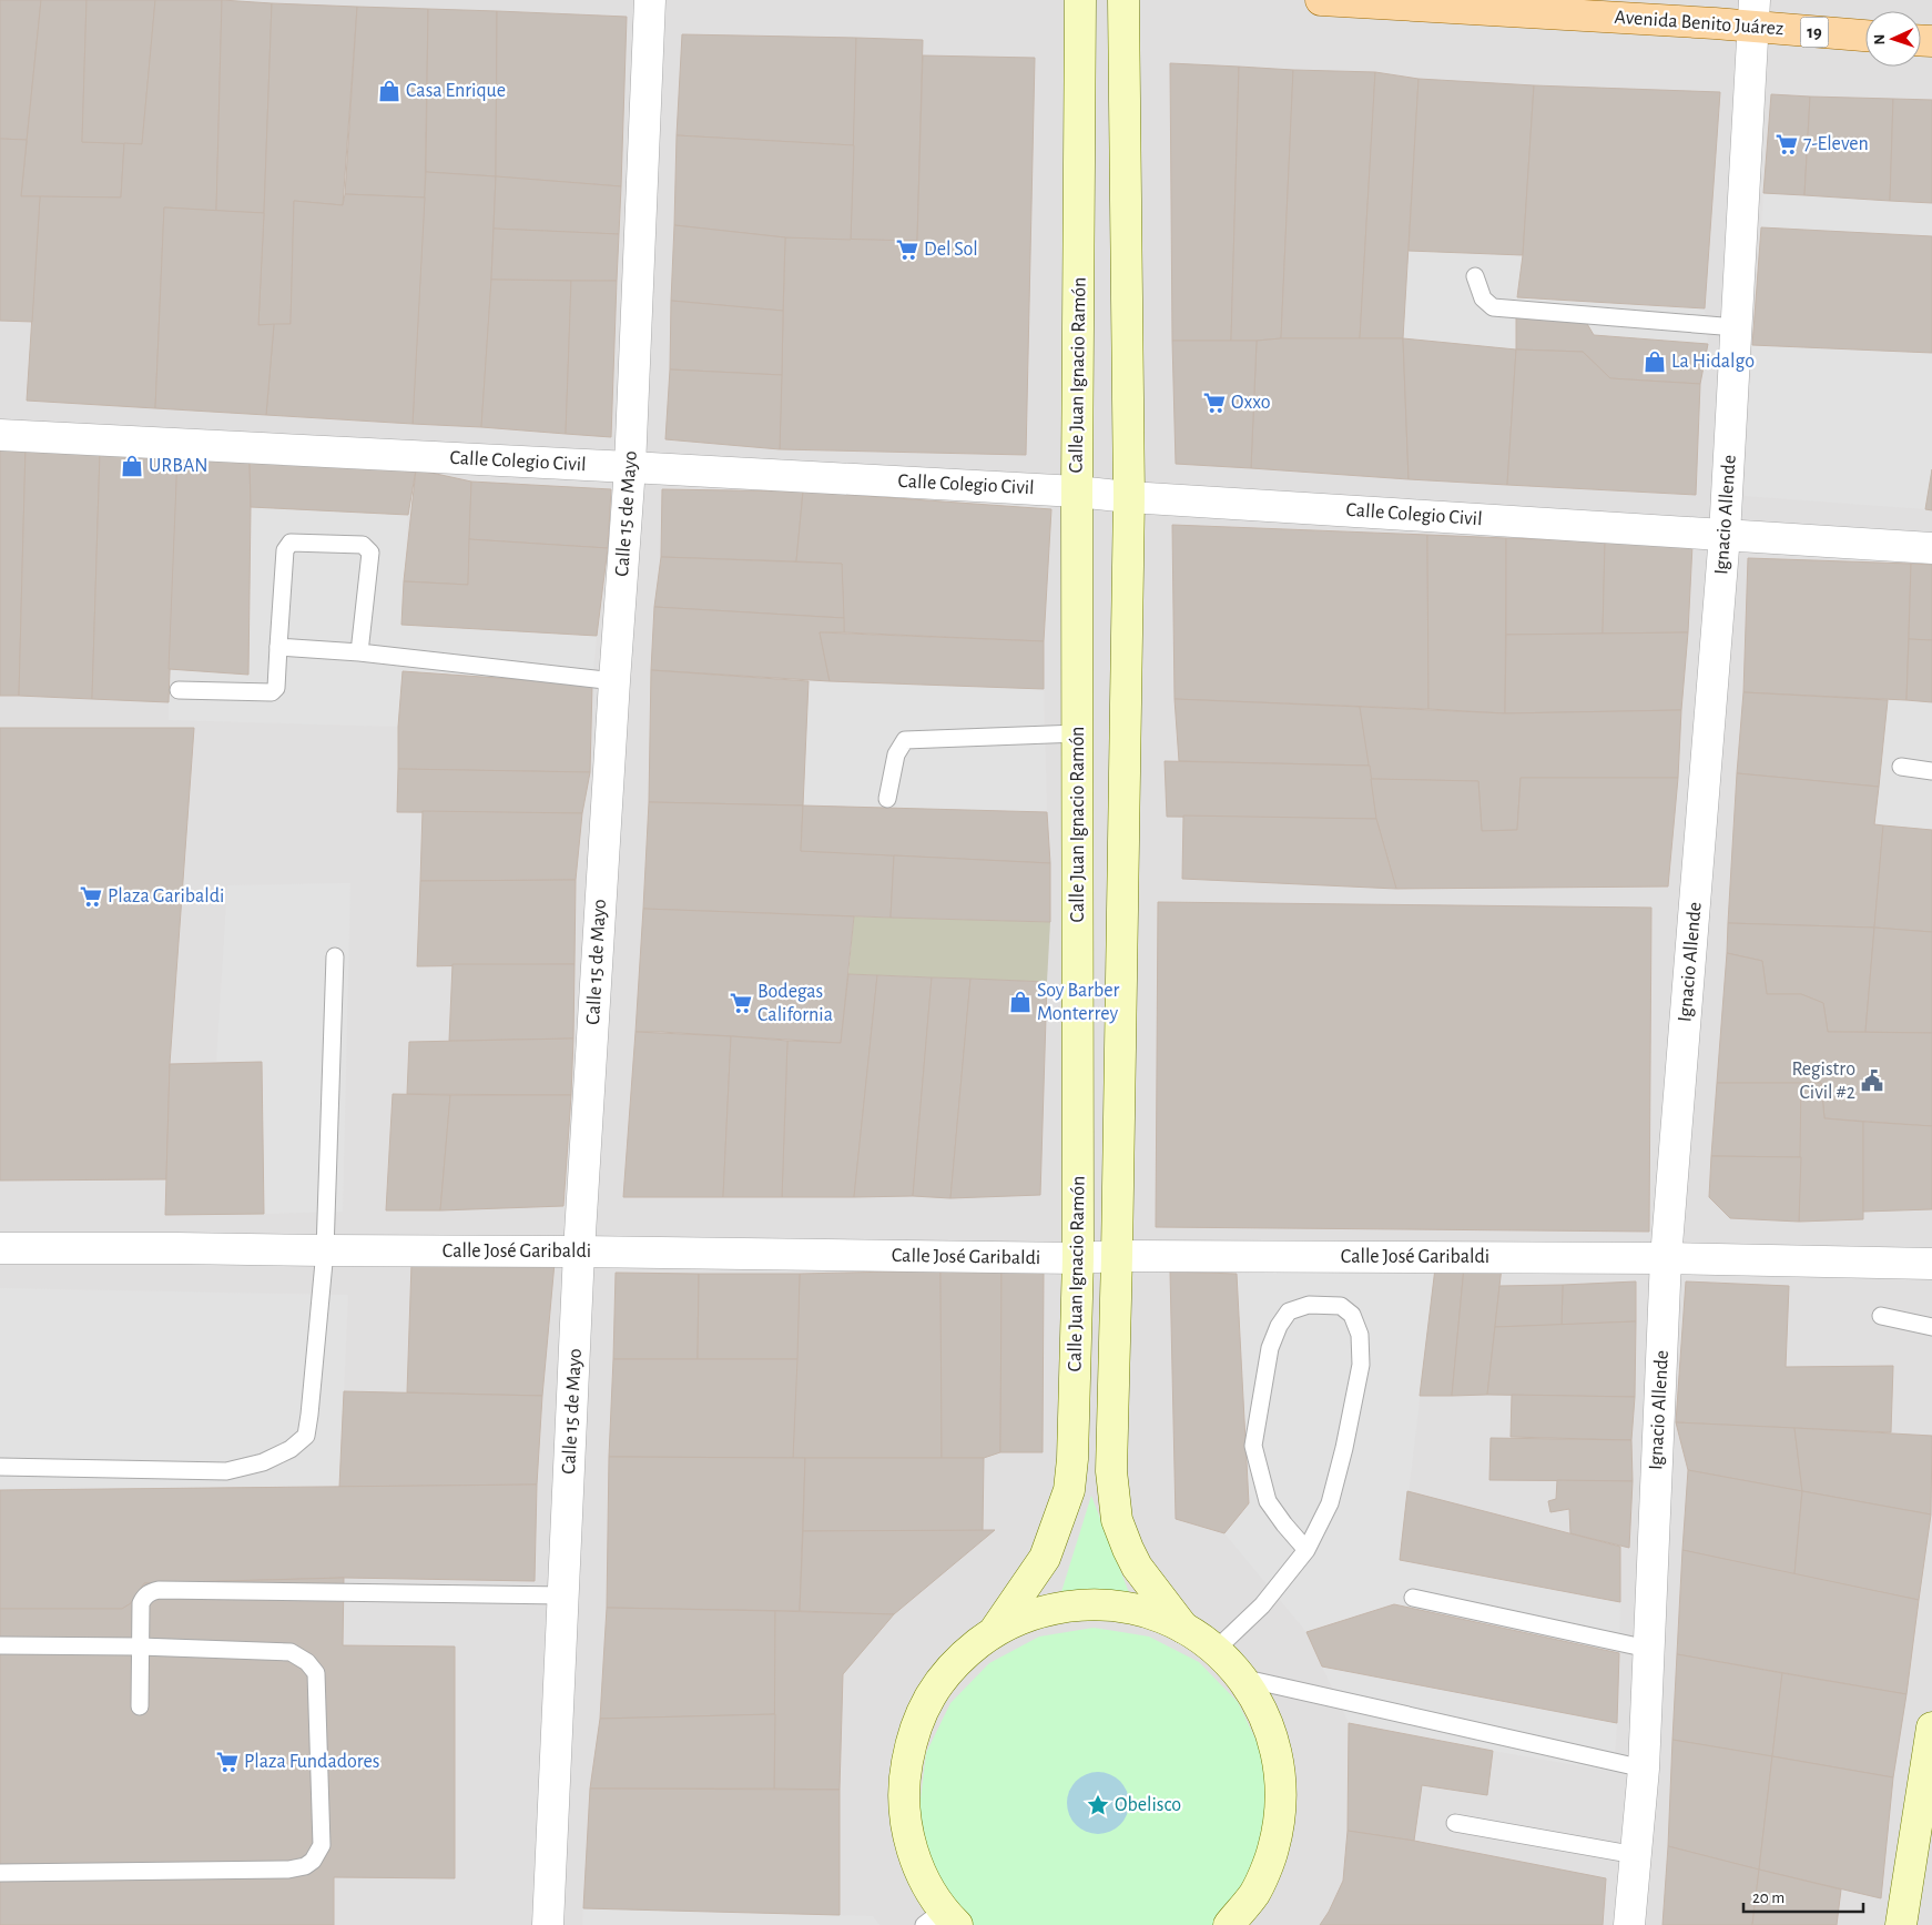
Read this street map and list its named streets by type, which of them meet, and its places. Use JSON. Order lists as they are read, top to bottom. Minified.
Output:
{"streets":{"main road":["Avenida Benito Juárez","19"],"street":["Calle Juan Ignacio Ramón","Calle Colegio Civil","Calle 15 de Mayo","Ignacio Allende","Calle José Garibaldi"]},"crossings":[["Avenida Benito Juárez","Ignacio Allende"],["Calle Juan Ignacio Ramón","Calle Colegio Civil"],["Calle Juan Ignacio Ramón","Calle José Garibaldi"],["Calle Colegio Civil","Calle 15 de Mayo"],["Calle Colegio Civil","Ignacio Allende"],["Calle 15 de Mayo","Calle José Garibaldi"],["Ignacio Allende","Calle José Garibaldi"]],"places":{"shop":["Casa Enrique","La Hidalgo","URBAN","Soy Barber Monterrey"],"supermarket":["7-Eleven","Del Sol","Oxxo","Plaza Garibaldi","Bodegas California","Plaza Fundadores"],"public building":["Registro Civil #2"],"place":["Obelisco"]},"scale_bar":"20 m","north":"left"}
